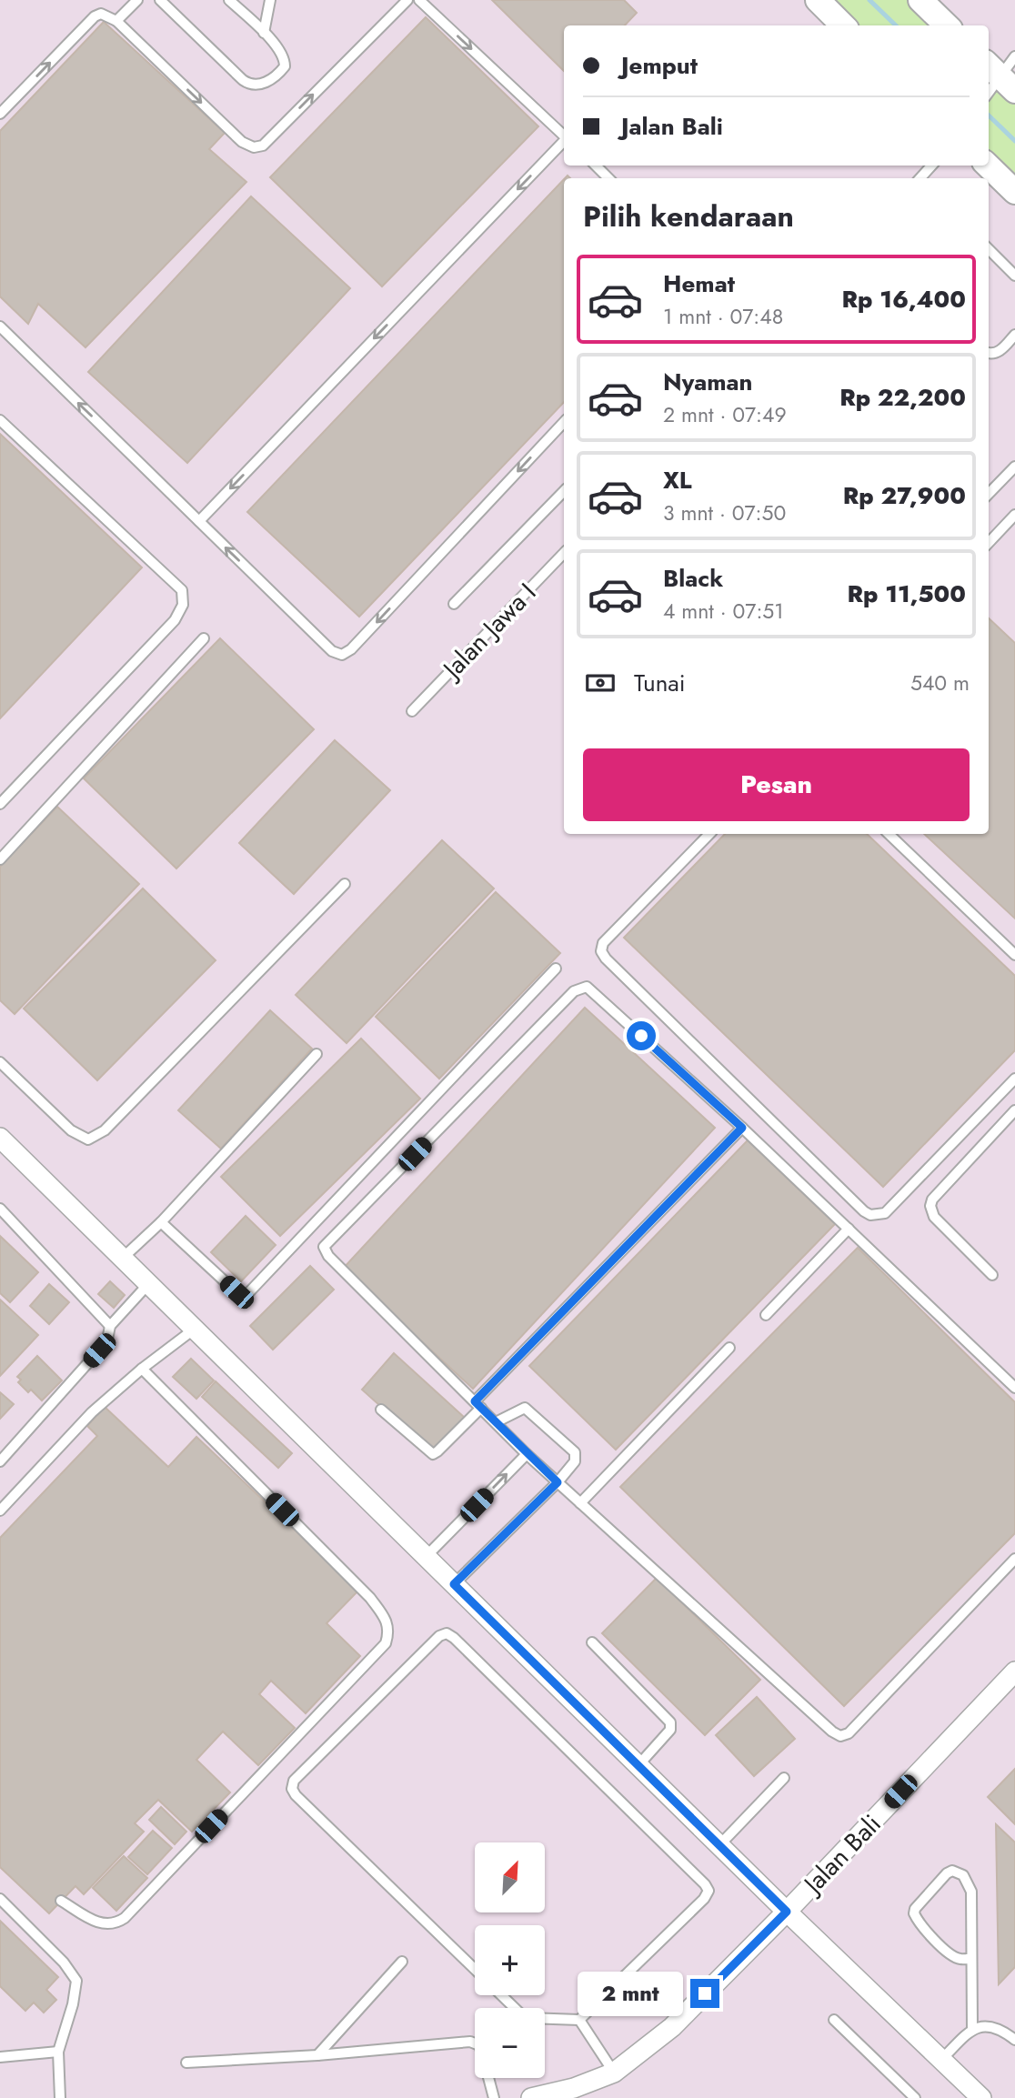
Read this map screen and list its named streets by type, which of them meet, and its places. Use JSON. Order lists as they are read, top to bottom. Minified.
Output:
{"streets":{"street":["Jalan Bali"],"lane":["Jalan Jawa I"]},"north":"top right","page":{"banner":["Jemput","Jalan Bali"],"heading":"Pilih kendaraan","list":[{"name":"Hemat","note":"1 mnt · 07:48","value":"Rp 16,400"},{"name":"Nyaman","note":"2 mnt · 07:49","value":"Rp 22,200"},{"name":"XL","note":"3 mnt · 07:50","value":"Rp 27,900"},{"name":"Black","note":"4 mnt · 07:51","value":"Rp 11,500"}],"pay":["Tunai","540 m"],"buttons":"Pesan","map_buttons":["+","−"],"bubble":"2 mnt"}}
